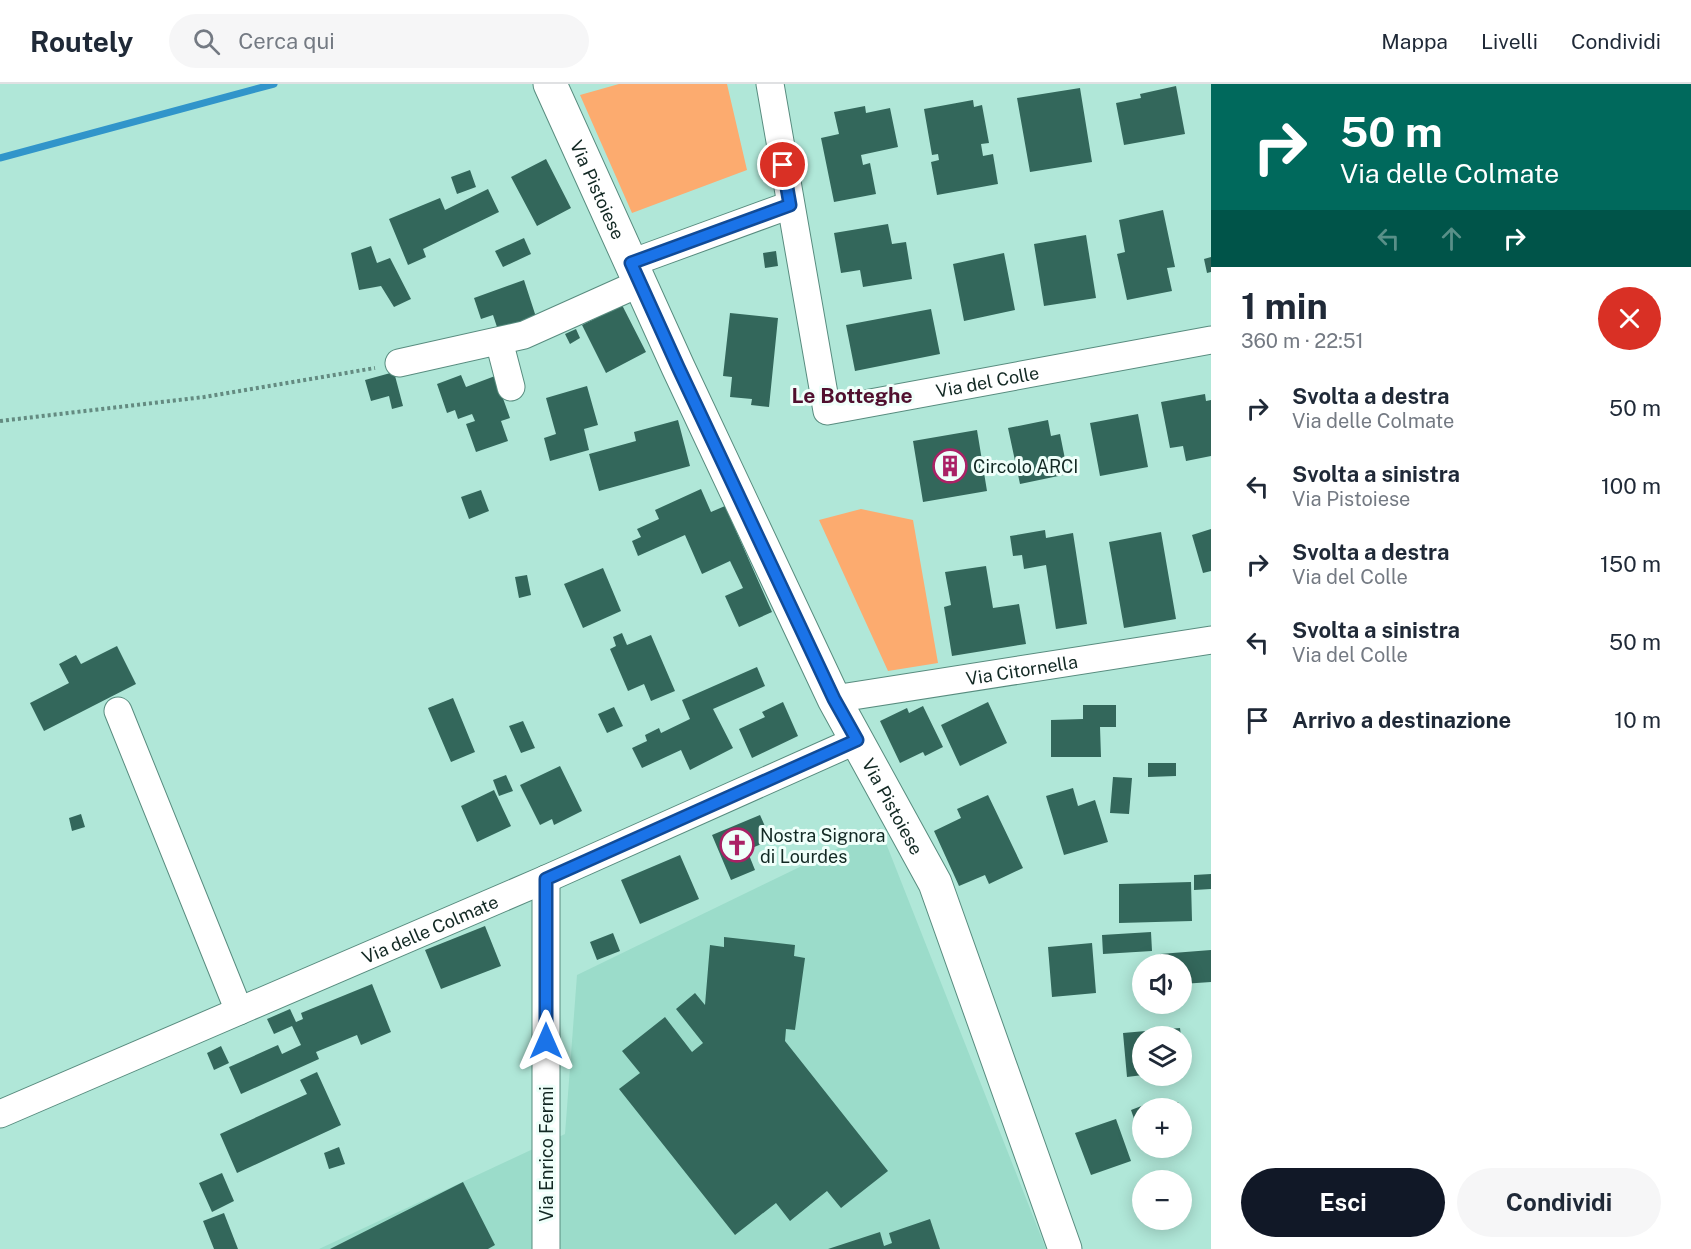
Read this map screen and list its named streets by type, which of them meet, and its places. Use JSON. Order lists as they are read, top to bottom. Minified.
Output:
{"streets":{"main road":["Via Pistoiese"],"street":["Via del Colle","Via Citornella","Via delle Colmate","Via Enrico Fermi"]},"crossings":[["Via Pistoiese","Via Citornella"],["Via Pistoiese","Via delle Colmate"],["Via delle Colmate","Via Enrico Fermi"]],"districts":["Le Botteghe"],"places":{"building":["Circolo ARCI"],"church":["Nostra Signora di Lourdes"]},"page":{"header":"Routely","search":"Cerca qui","nav":["Mappa","Livelli","Condividi"],"turn":["50 m","Via delle Colmate"],"heading":["1 min","360 m · 22:51"],"list":[{"name":"Svolta a destra","note":"Via delle Colmate","value":"50 m"},{"name":"Svolta a sinistra","note":"Via Pistoiese","value":"100 m"},{"name":"Svolta a destra","note":"Via del Colle","value":"150 m"},{"name":"Svolta a sinistra","note":"Via del Colle","value":"50 m"},{"name":"Arrivo a destinazione","value":"10 m"}],"map_buttons":["+","−"],"buttons":["Esci","Condividi"]}}
